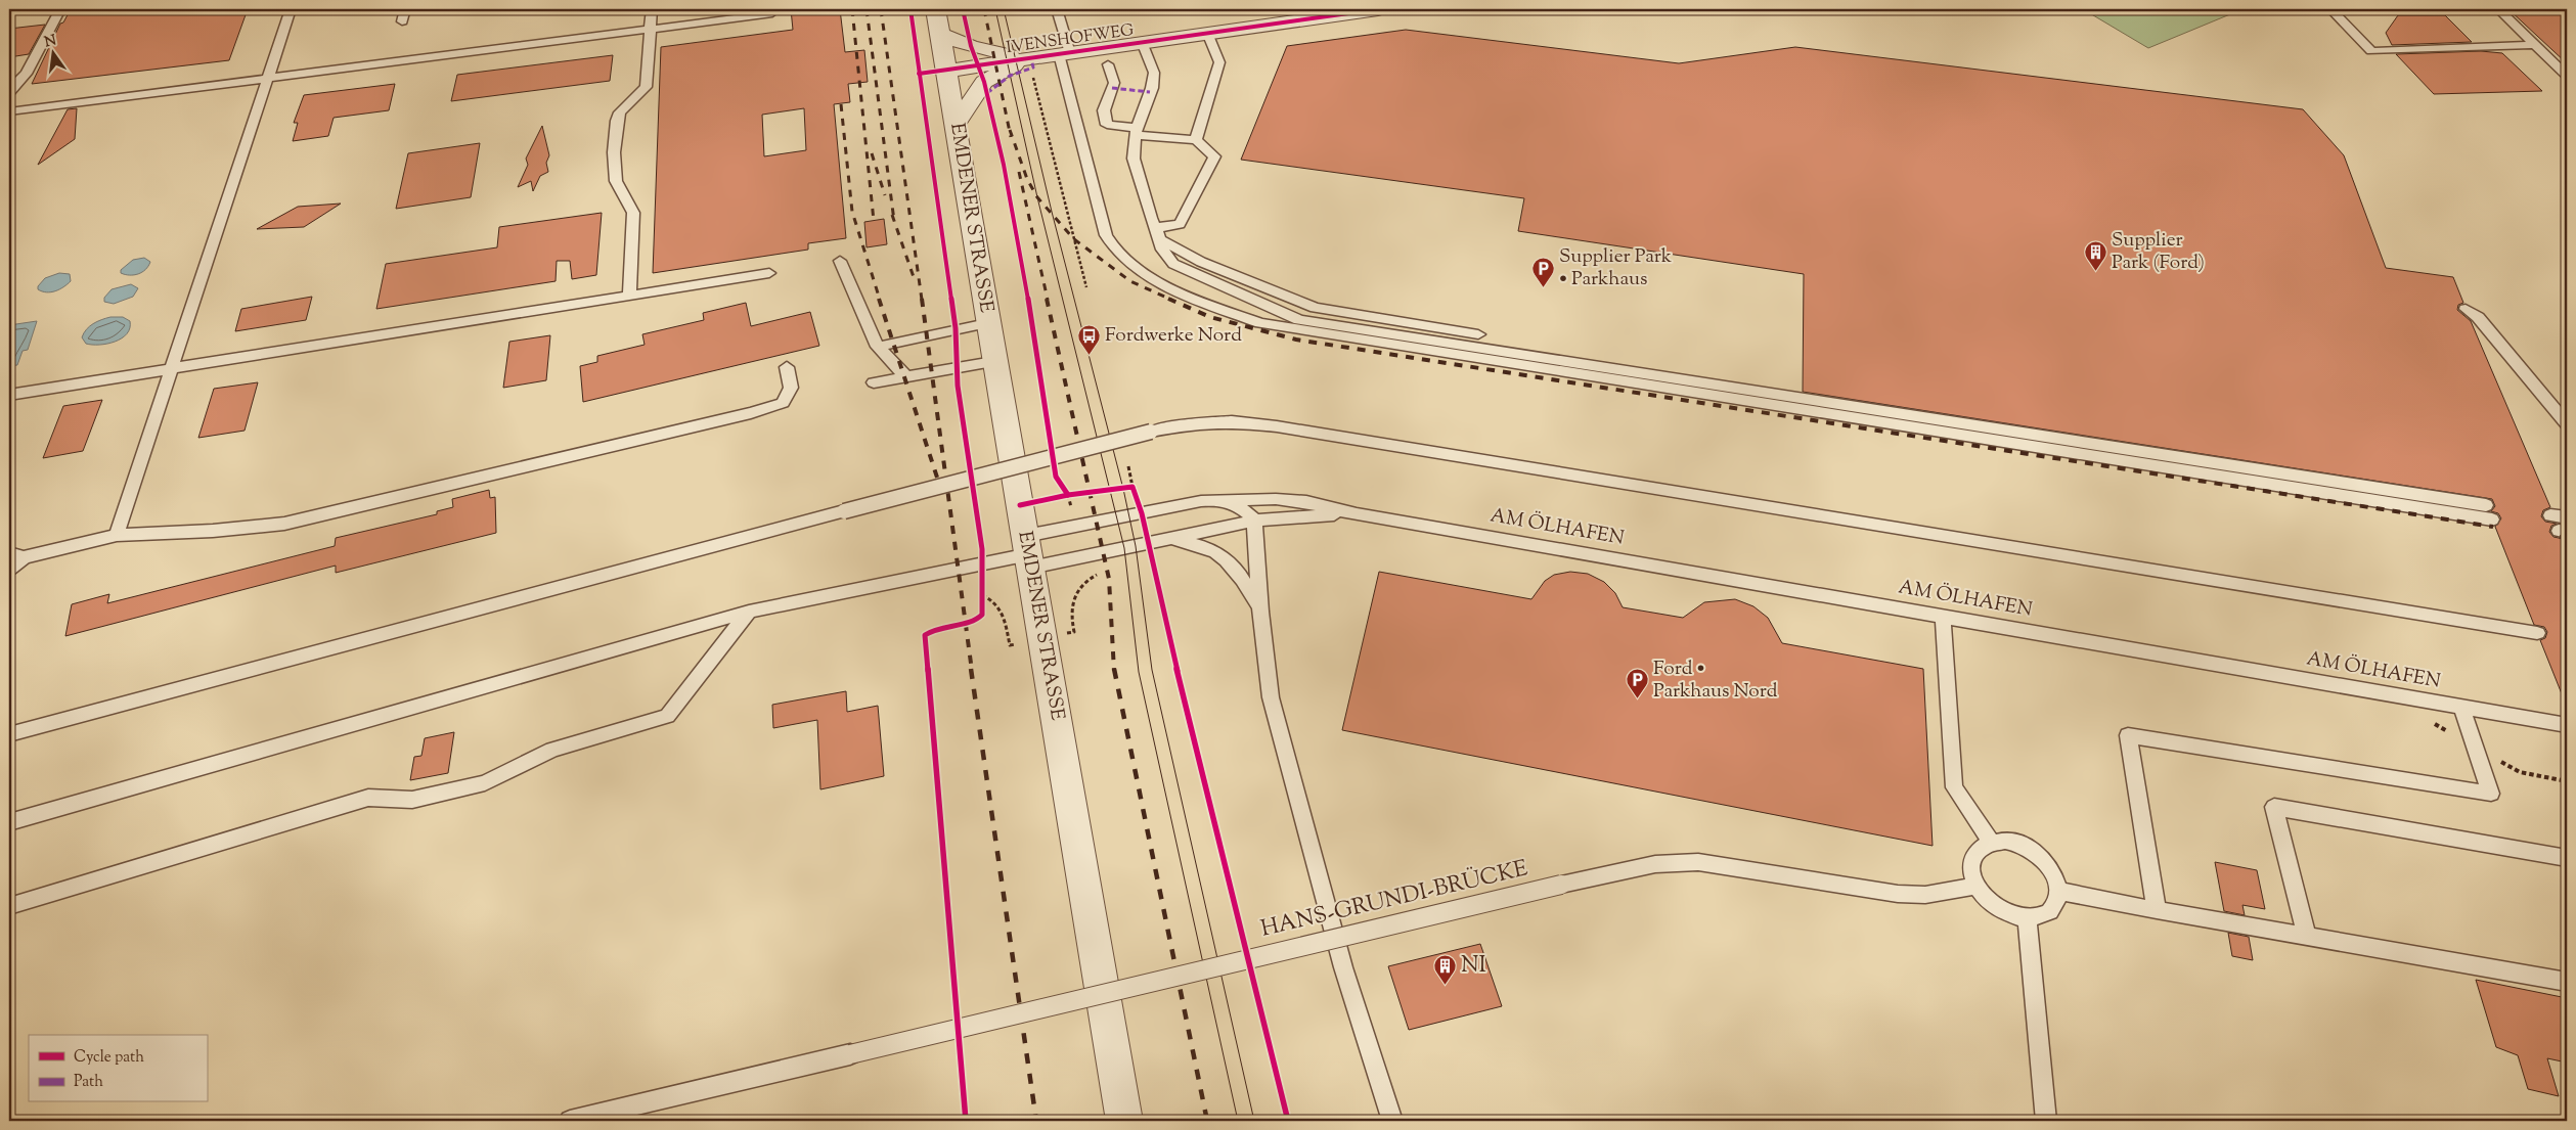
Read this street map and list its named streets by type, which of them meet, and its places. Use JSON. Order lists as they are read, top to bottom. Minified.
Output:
{"streets":{"street":["IVENSHOFWEG","EMDENER STRASSE"],"lane":["AM ÖLHAFEN","HANS-GRUNDI-BRÜCKE"]},"crossings":[["IVENSHOFWEG","EMDENER STRASSE"],["EMDENER STRASSE","AM ÖLHAFEN"]],"places":{"building":["Supplier Park (Ford)","NI"],"parking":["Supplier Park • Parkhaus","Ford • Parkhaus Nord"],"bus stop":["Fordwerke Nord"]},"legend":["Cycle path","Path"],"north":"top"}
